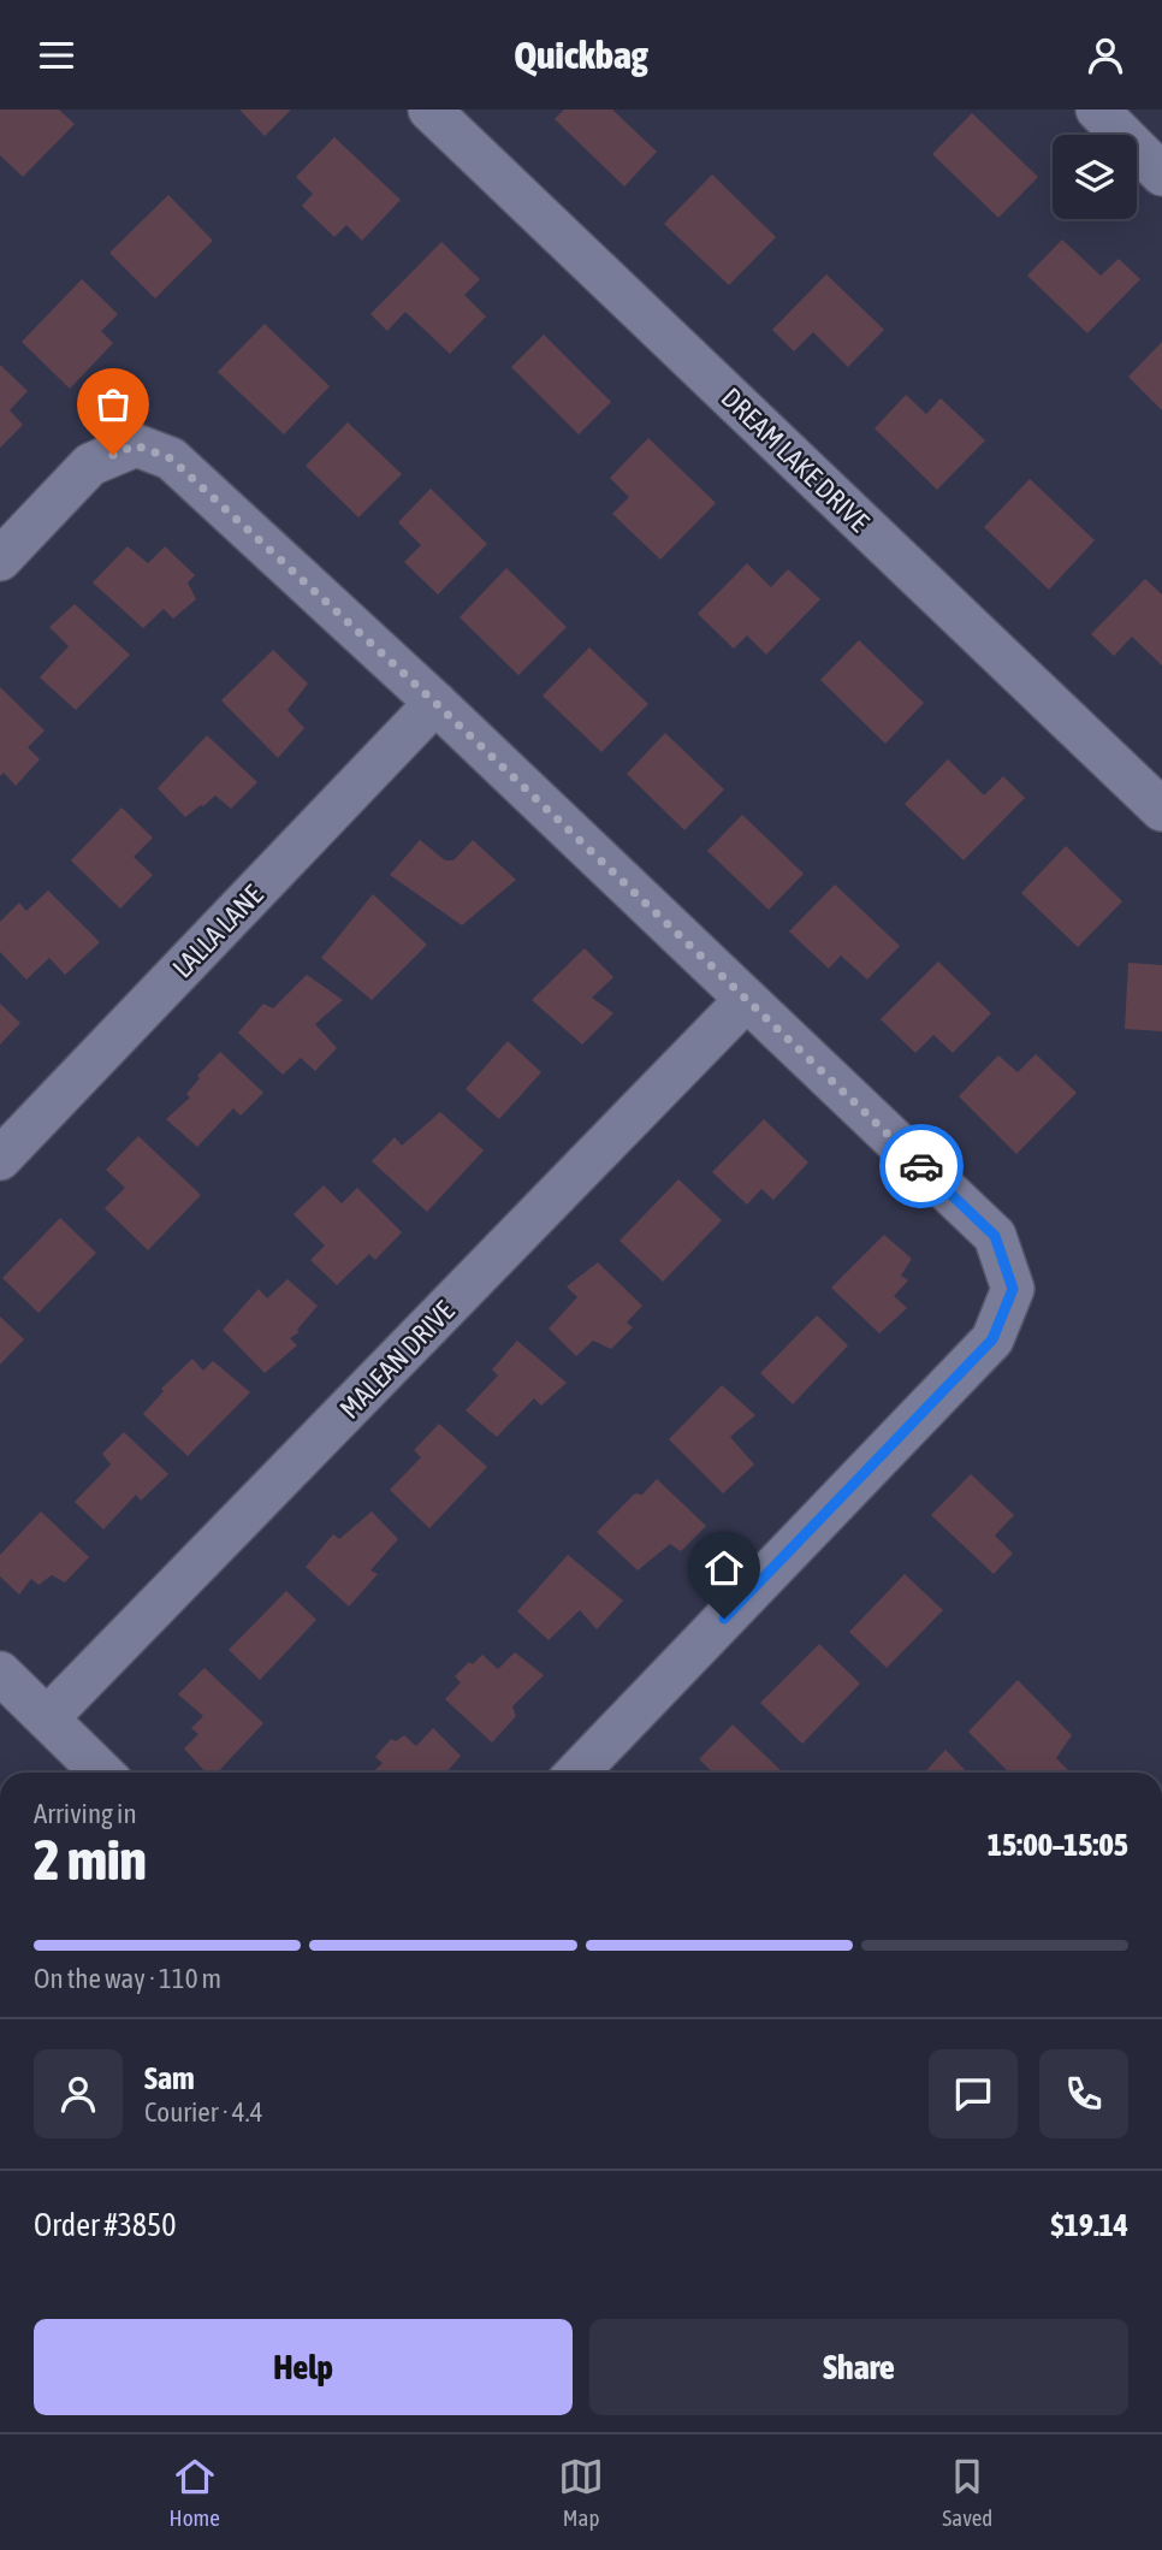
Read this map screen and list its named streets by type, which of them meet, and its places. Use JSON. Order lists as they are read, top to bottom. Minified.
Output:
{"streets":{"street":["DREAM LAKE DRIVE","LALLA LANE","MALEAN DRIVE"]},"page":{"header":"Quickbag","heading":["2 min","Arriving in","15:00–15:05"],"panel":["Sam","Courier · 4.4","Order #3850","$19.14"],"bar":"On the way · 110 m","buttons":["Help","Share"],"tabs":["Home","Map","Saved"]}}
